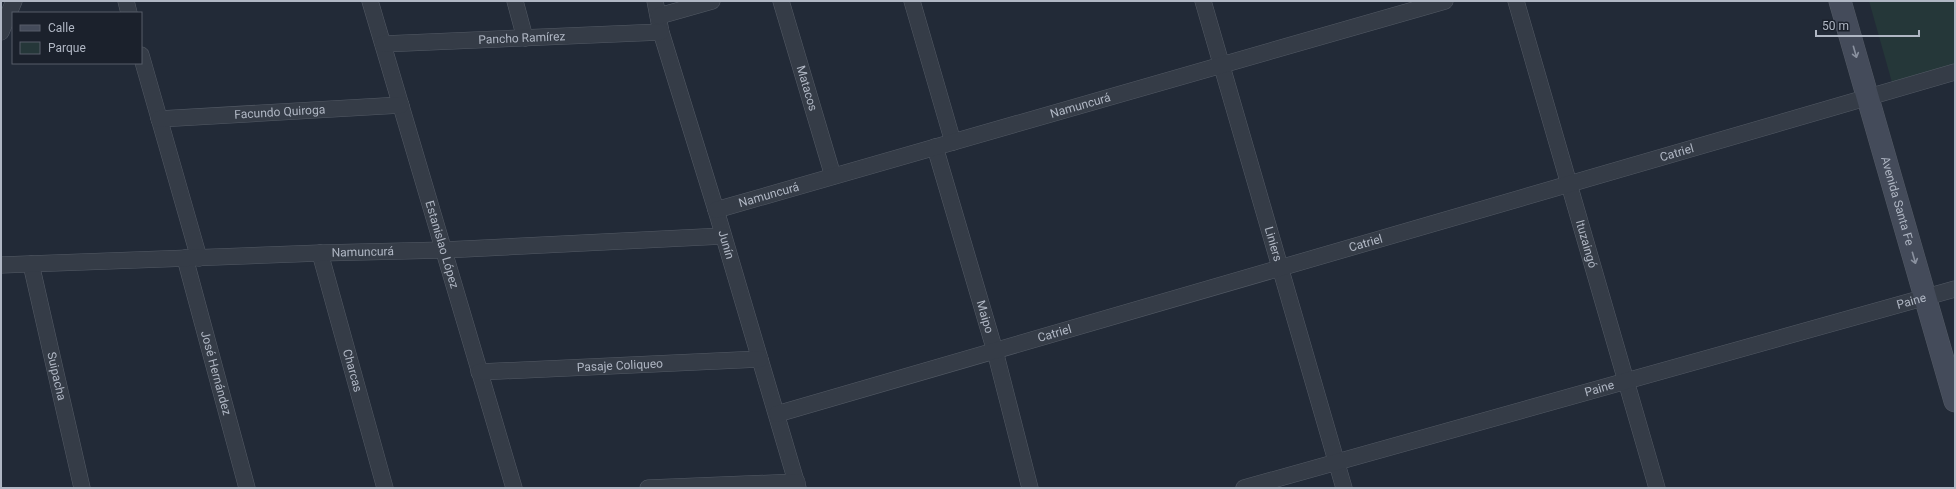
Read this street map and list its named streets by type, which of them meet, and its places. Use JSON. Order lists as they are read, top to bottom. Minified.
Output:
{"streets":{"main road":["Avenida Santa Fe"],"street":["Pancho Ramírez","Matacos","Namuncurá","Facundo Quiroga","Catriel","Junín","Estanislao López","Liniers","Ituzaingó","Paine","Maipo","Pasaje Coliqueo","Charcas","José Hernández","Suipacha"]},"crossings":[["Pancho Ramírez","Junín"],["Pancho Ramírez","Estanislao López"],["Matacos","Namuncurá"],["Namuncurá","Junín"],["Namuncurá","Estanislao López"],["Namuncurá","Liniers"],["Namuncurá","Maipo"],["Namuncurá","Charcas"],["Namuncurá","José Hernández"],["Namuncurá","Suipacha"],["Facundo Quiroga","Estanislao López"],["Facundo Quiroga","José Hernández"],["Catriel","Avenida Santa Fe"],["Catriel","Junín"],["Catriel","Liniers"],["Catriel","Ituzaingó"],["Catriel","Maipo"],["Avenida Santa Fe","Paine"],["Junín","Pasaje Coliqueo"],["Estanislao López","Pasaje Coliqueo"],["Liniers","Paine"],["Ituzaingó","Paine"]],"legend":["Calle","Parque"],"scale_bar":"50 m"}
